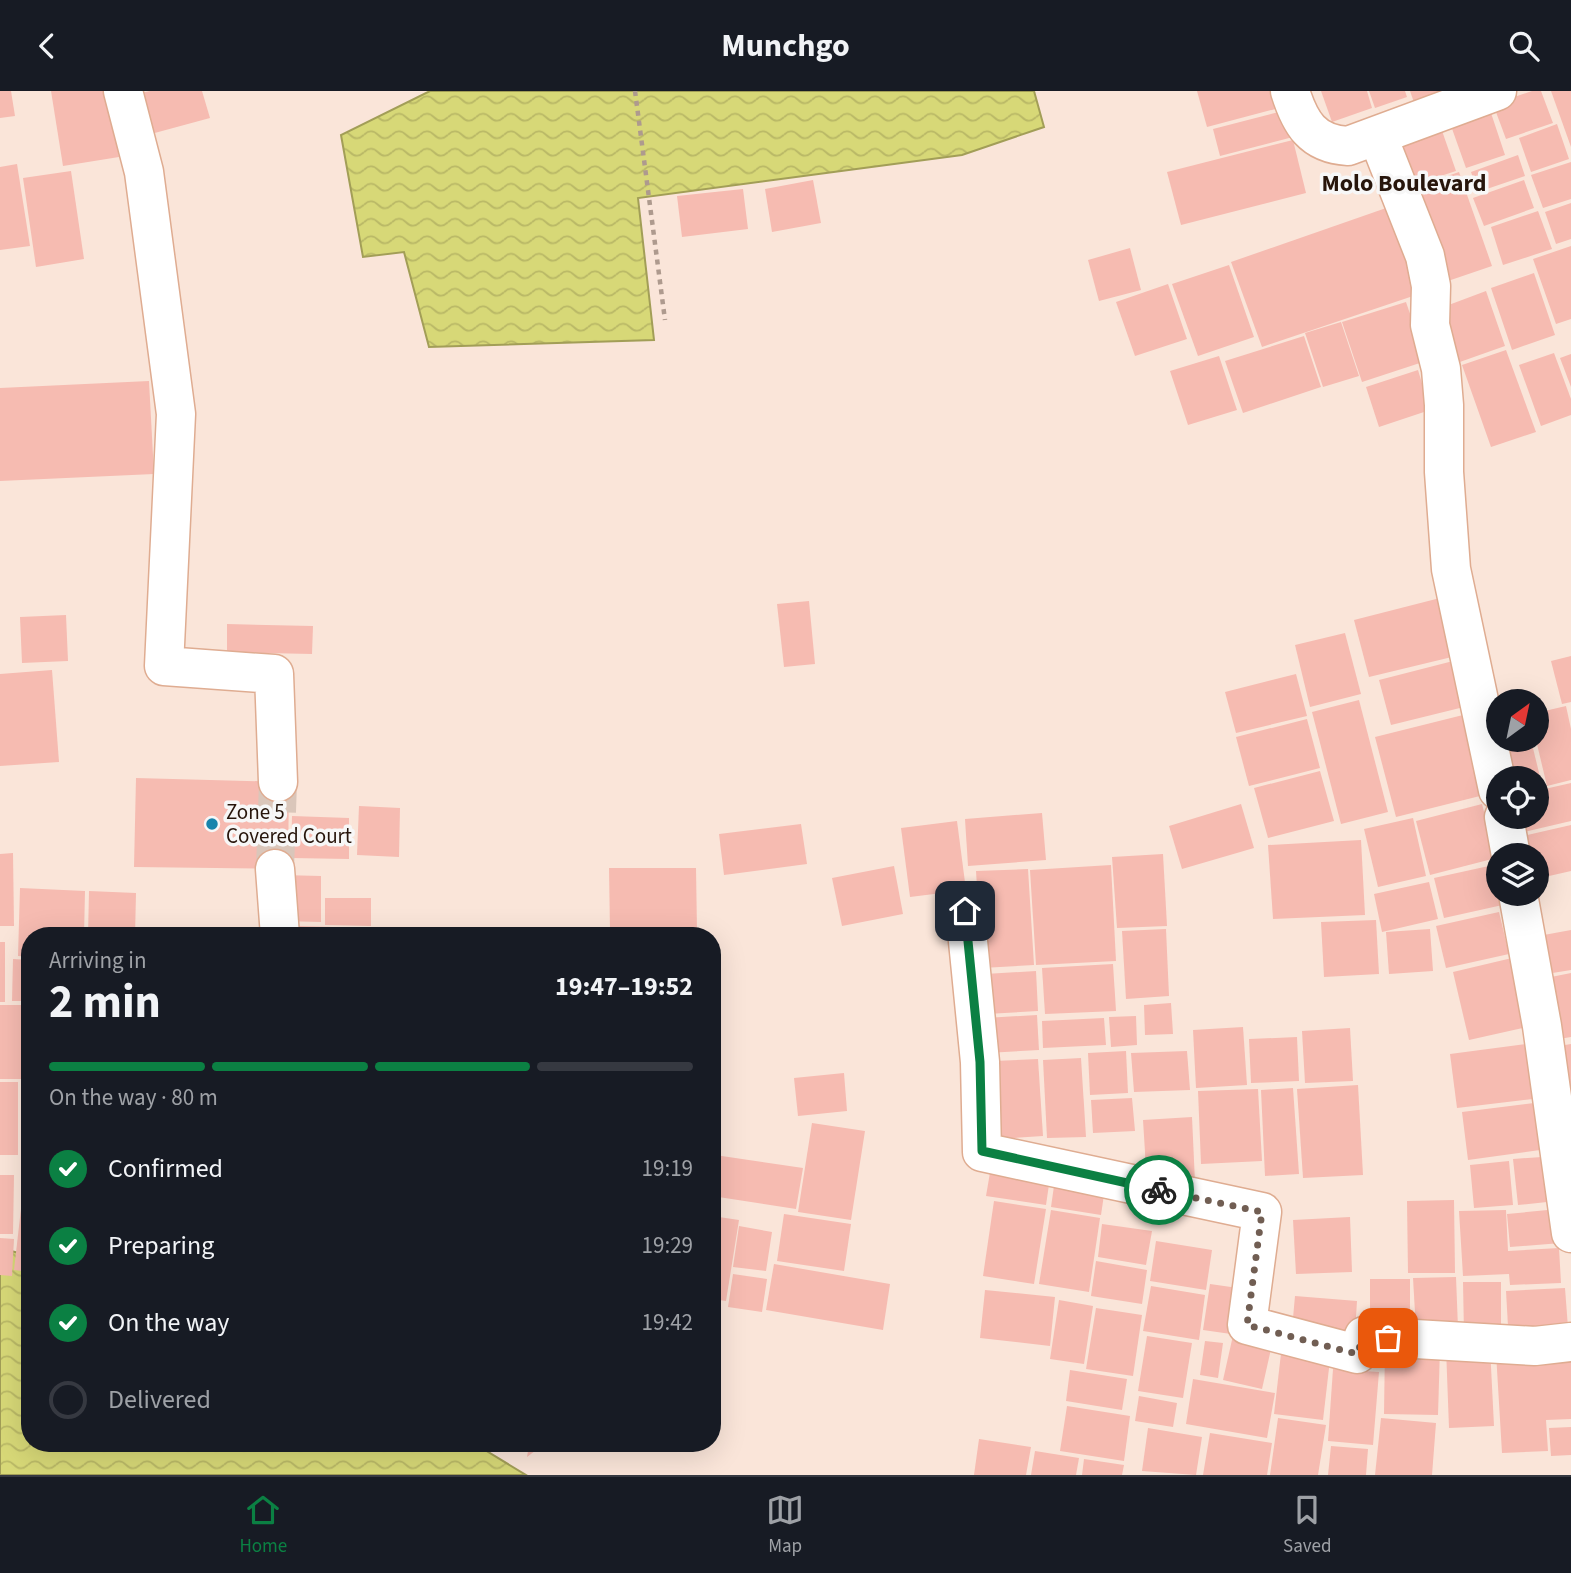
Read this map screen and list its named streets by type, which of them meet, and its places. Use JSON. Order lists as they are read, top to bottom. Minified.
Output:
{"districts":["Molo Boulevard"],"places":["Zone 5 Covered Court"],"north":"top right","page":{"header":"Munchgo","heading":["2 min","Arriving in","19:47–19:52"],"bar":"On the way · 80 m","list":[["Confirmed","19:19"],["Preparing","19:29"],["On the way","19:42"],"Delivered"],"tabs":["Home","Map","Saved"]}}
